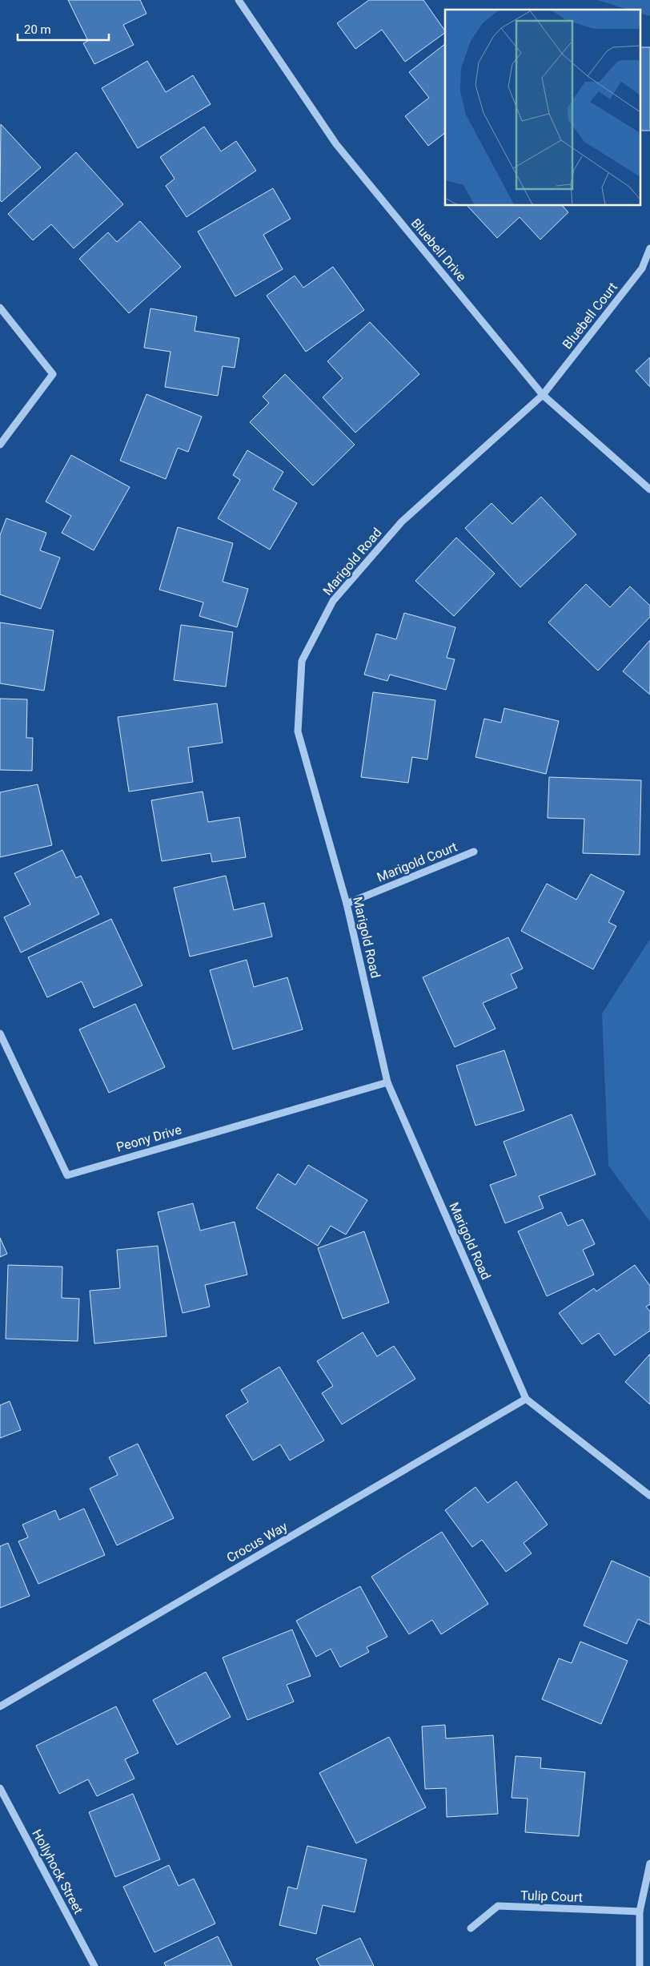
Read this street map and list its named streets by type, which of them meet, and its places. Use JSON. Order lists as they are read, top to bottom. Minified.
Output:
{"streets":{"street":["Bluebell Drive","Bluebell Court","Marigold Road","Marigold Court","Peony Drive","Crocus Way","Hollyhock Street","Tulip Court"]},"crossings":[["Bluebell Drive","Bluebell Court"],["Bluebell Drive","Marigold Road"],["Bluebell Court","Marigold Road"],["Marigold Road","Marigold Court"],["Marigold Road","Peony Drive"],["Marigold Road","Crocus Way"]],"scale_bar":"20 m"}
